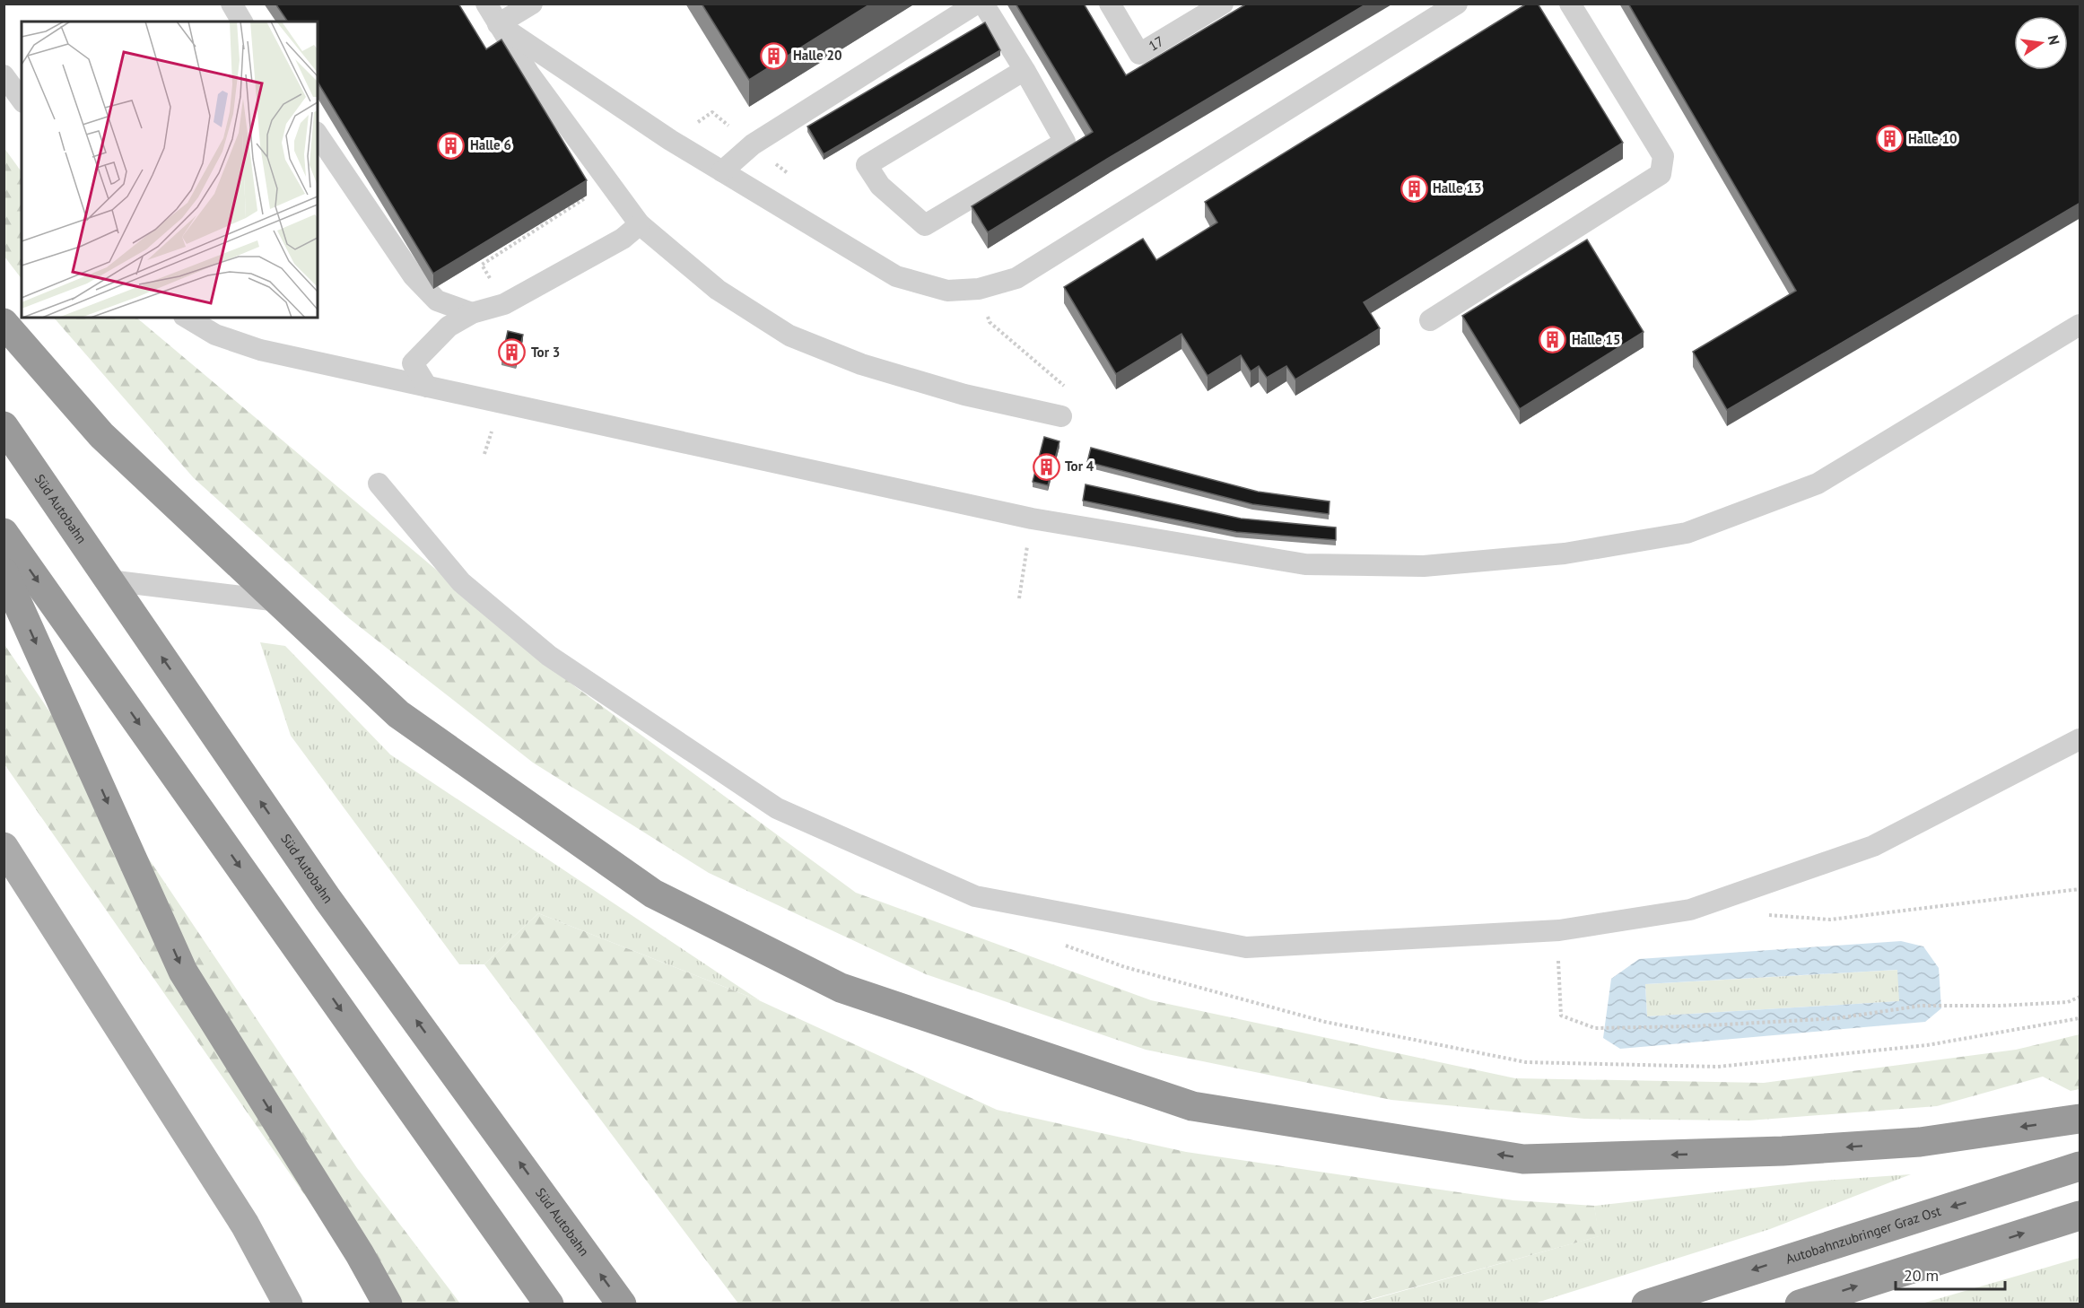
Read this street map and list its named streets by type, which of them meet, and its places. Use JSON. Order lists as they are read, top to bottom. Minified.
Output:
{"streets":{"highway":["Süd Autobahn","Autobahnzubringer Graz Ost"],"lane":["17"]},"places":{"building":["Halle 20","Halle 10","Halle 6","Halle 13","Halle 15","Tor 3","Tor 4"]},"scale_bar":"20 m","north":"right"}
